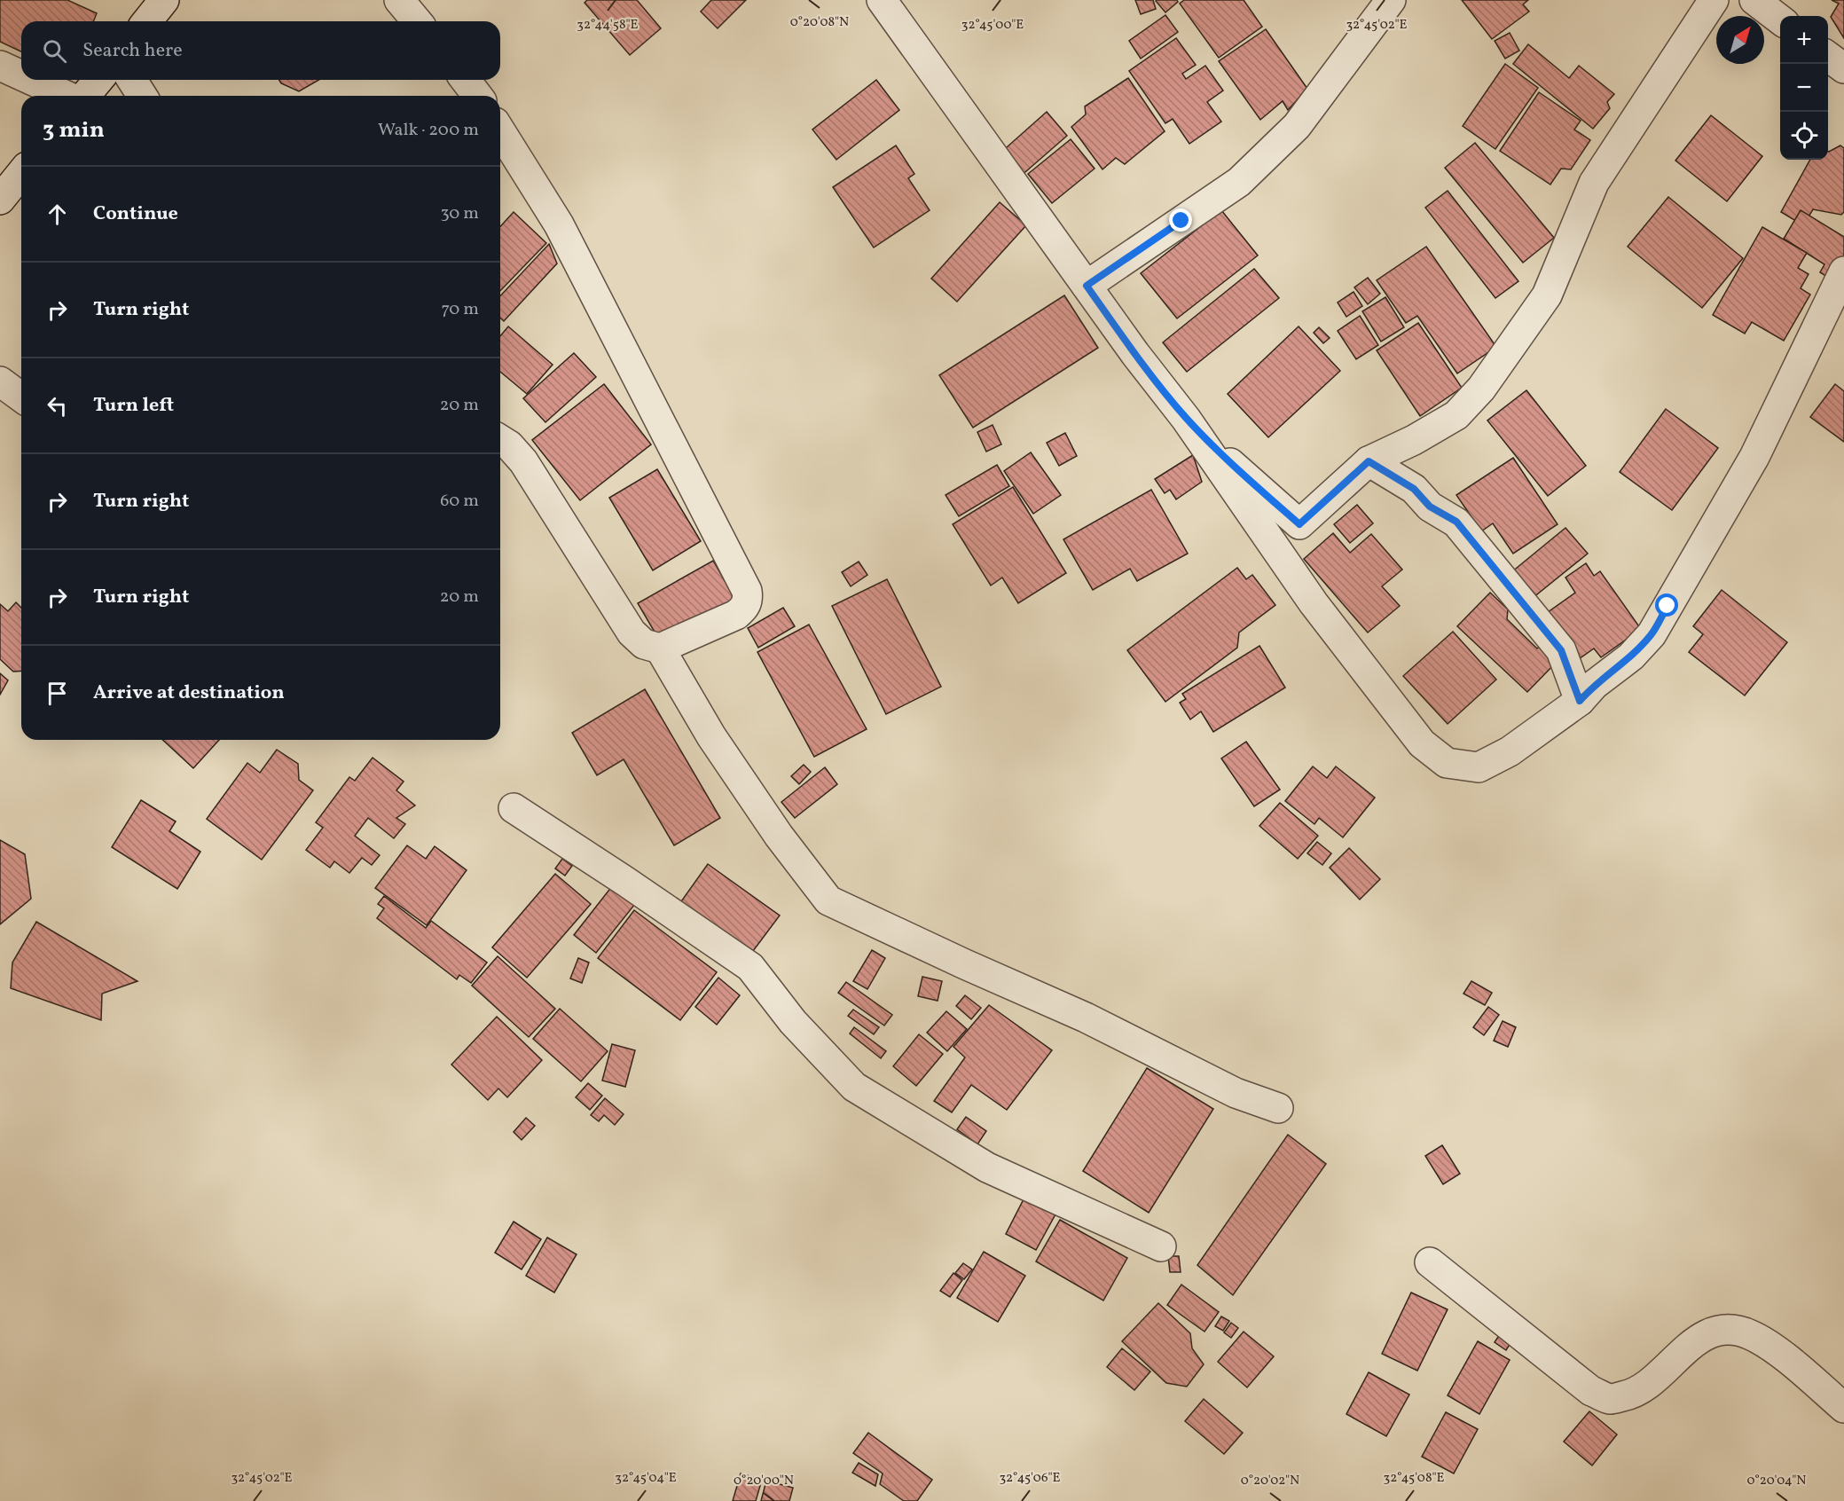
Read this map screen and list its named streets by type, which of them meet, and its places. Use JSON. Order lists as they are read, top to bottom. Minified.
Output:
{"north":"top right","page":{"map_buttons":["+","−"],"search":"Search here","heading":["3 min","Walk · 200 m"],"list":[["Continue","30 m"],["Turn right","70 m"],["Turn left","20 m"],["Turn right","60 m"],["Turn right","20 m"],"Arrive at destination"]},"coordinates":["0°20'08\"N","32°44'58\"E","32°45'00\"E","32°45'02\"E","32°45'04\"E","32°45'06\"E","32°45'08\"E","0°20'00\"N","0°20'02\"N","0°20'04\"N"]}
